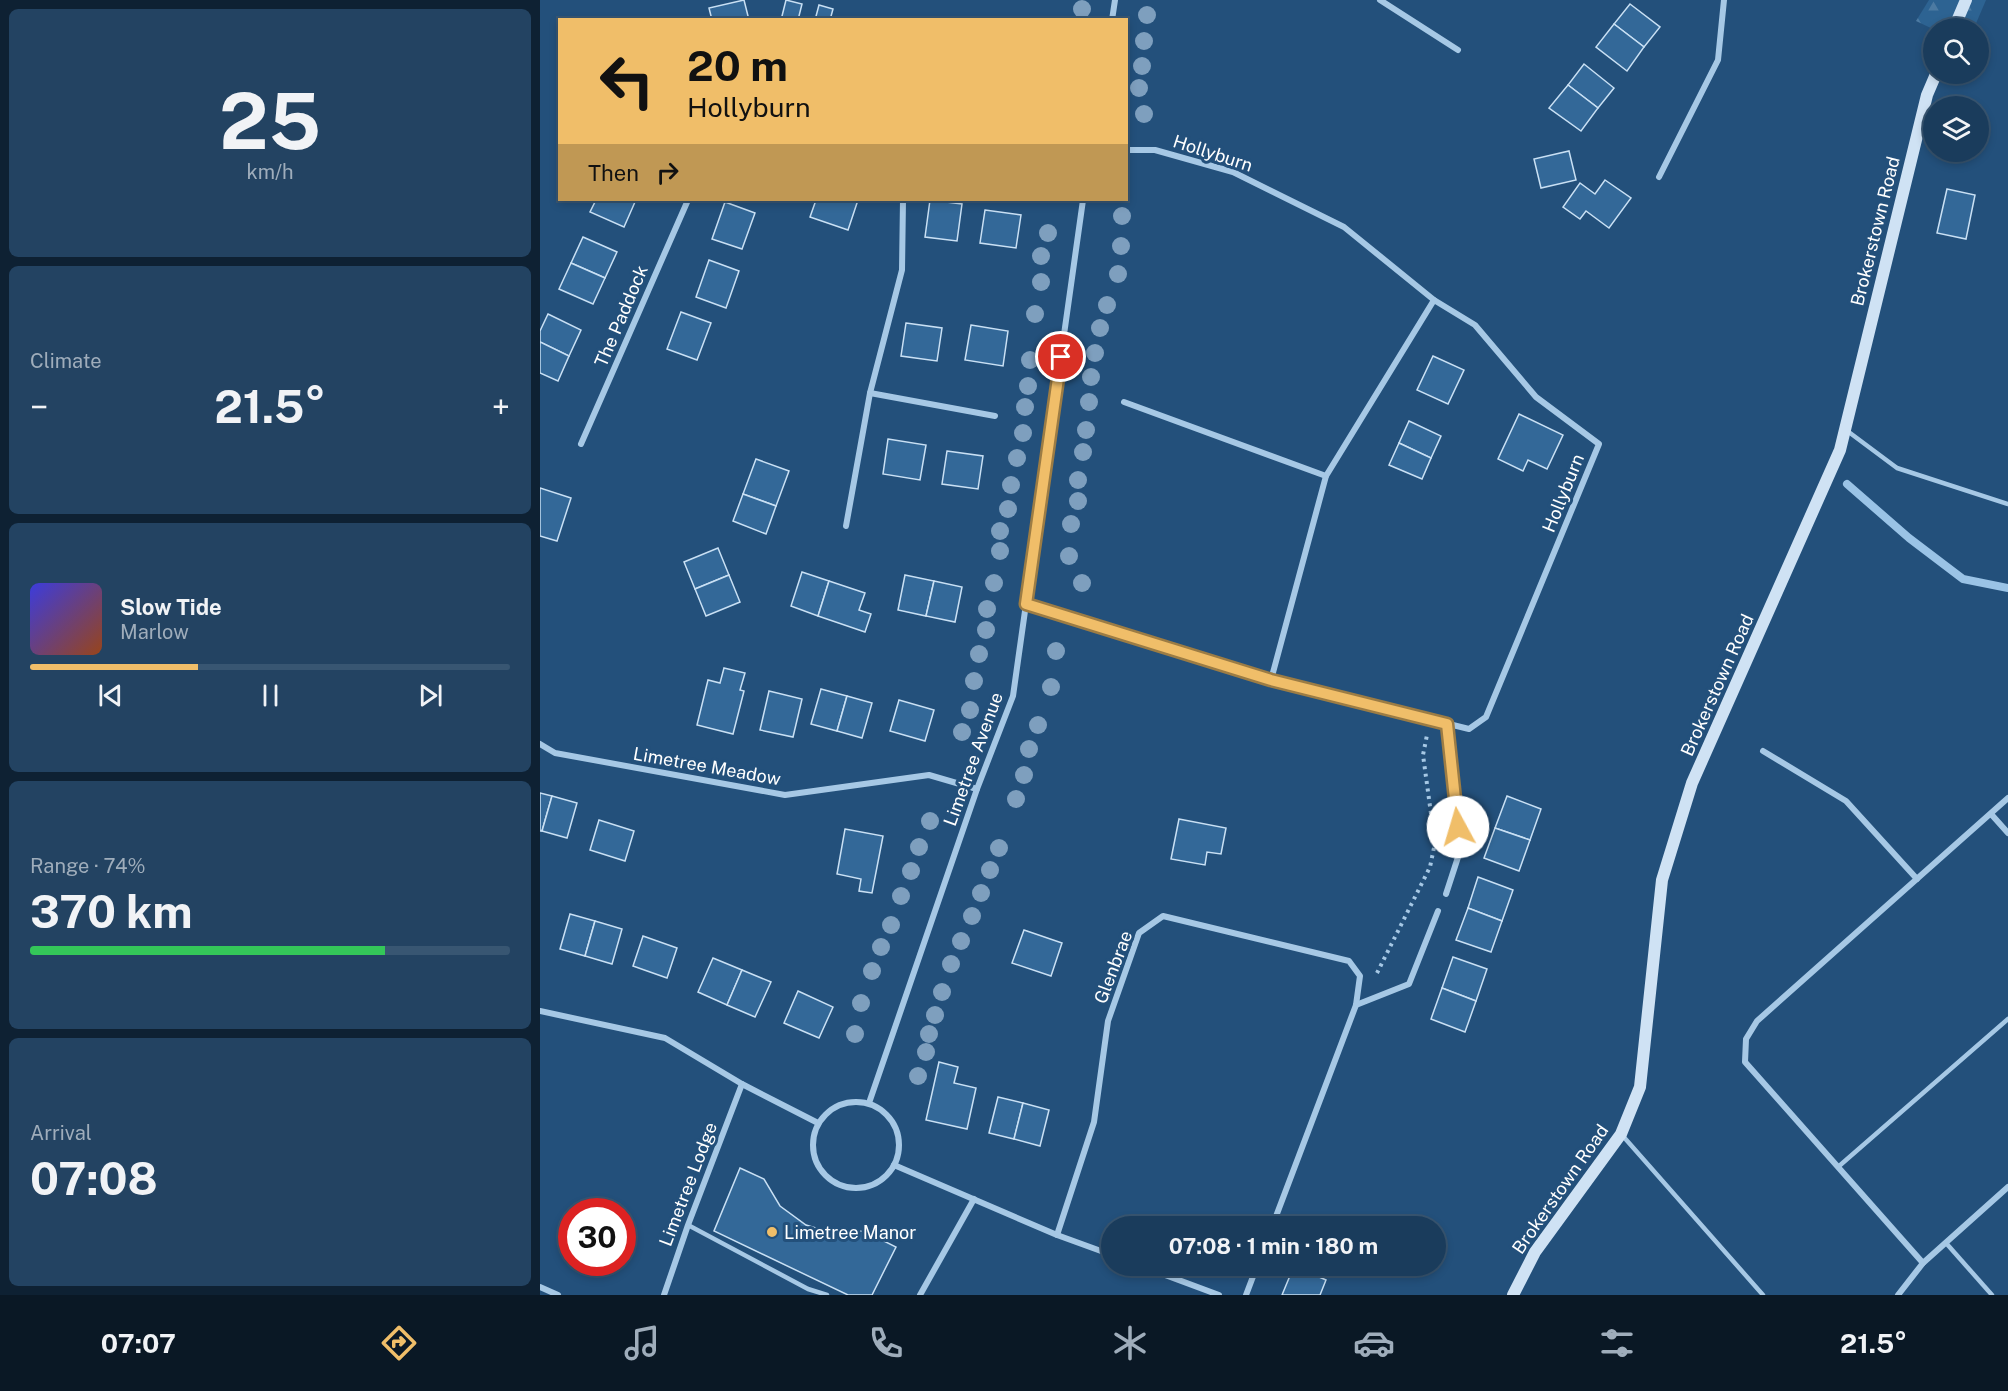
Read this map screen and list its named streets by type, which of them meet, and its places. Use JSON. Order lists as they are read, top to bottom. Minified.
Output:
{"streets":{"street":["Hollyburn","Brokerstown Road","The Paddock","Limetree Avenue","Limetree Meadow","Glenbrae","Limetree Lodge"]},"crossings":[["Hollyburn","Limetree Avenue"],["Limetree Avenue","Limetree Meadow"]],"places":["Limetree Manor"],"page":{"tile":[["25","km/h"],"Climate",["Range · 74%","370 km"],["Arrival","07:08"]],"turn":["20 m","Hollyburn"],"then":"Then","heat":["−","21.5°","+"],"song":["Slow Tide","Marlow"],"limit":"30","trip":"07:08 · 1 min · 180 m","tabs":["07:07","21.5°"]}}
